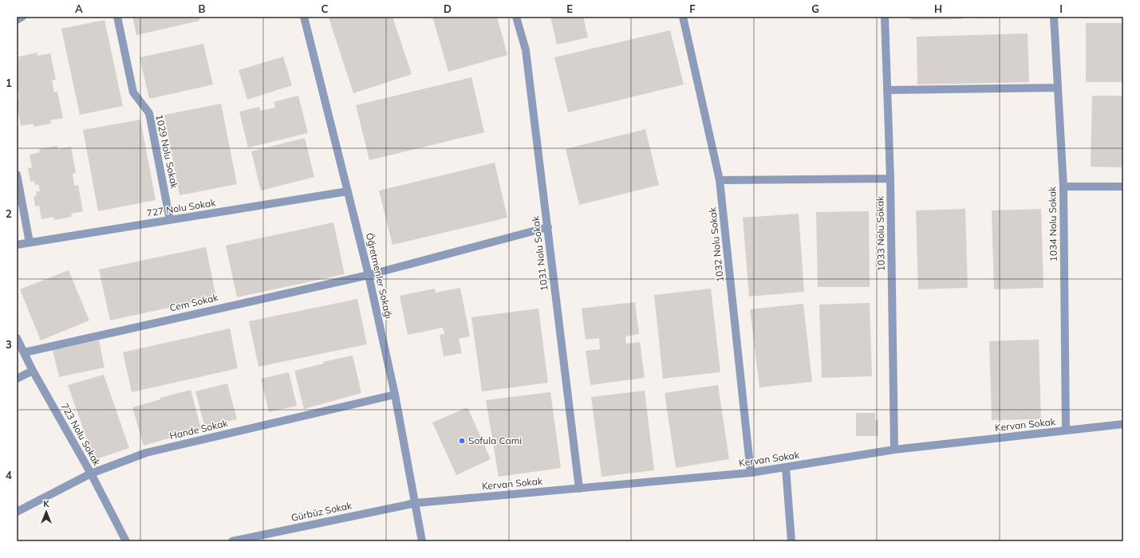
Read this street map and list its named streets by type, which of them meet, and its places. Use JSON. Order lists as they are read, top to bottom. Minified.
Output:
{"streets":{"street":["1029 Nolu Sokak","727 Nolu Sokak","1034 Nolu Sokak","1033 Nolu Sokak","1032 Nolu Sokak","1031 Nolu Sokak","Öğretmenler Sokağı","Cem Sokak","Kervan Sokak","Hande Sokak","723 Nolu Sokak","Gürbüz Sokak"]},"crossings":[["1029 Nolu Sokak","727 Nolu Sokak"],["727 Nolu Sokak","Öğretmenler Sokağı"],["1034 Nolu Sokak","Kervan Sokak"],["1033 Nolu Sokak","Kervan Sokak"],["1032 Nolu Sokak","Kervan Sokak"],["1031 Nolu Sokak","Cem Sokak"],["1031 Nolu Sokak","Kervan Sokak"],["Öğretmenler Sokağı","Cem Sokak"],["Öğretmenler Sokağı","Kervan Sokak"],["Öğretmenler Sokağı","Hande Sokak"],["Öğretmenler Sokağı","Gürbüz Sokak"],["Cem Sokak","723 Nolu Sokak"],["Kervan Sokak","Gürbüz Sokak"],["Hande Sokak","723 Nolu Sokak"]],"places":["Sofula Cami"],"north":"top","grid":{"columns":["A","B","C","D","E","F","G","H","I"],"rows":["1","2","3","4"]}}
